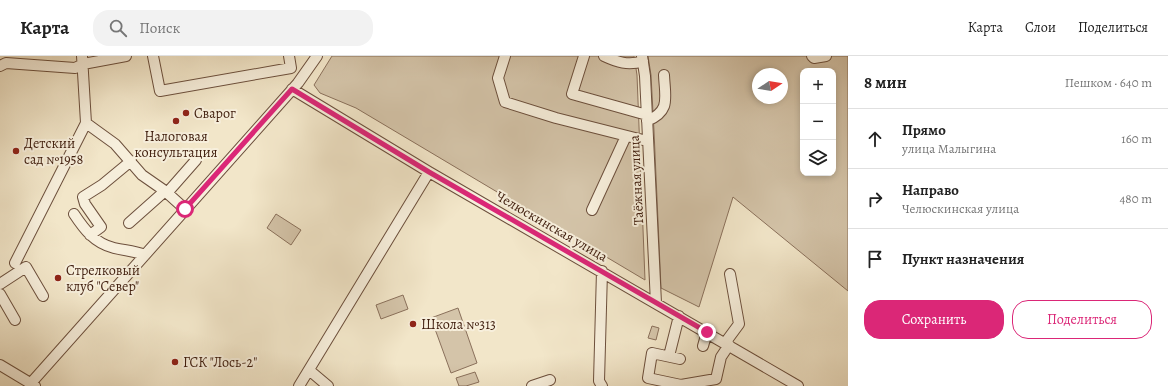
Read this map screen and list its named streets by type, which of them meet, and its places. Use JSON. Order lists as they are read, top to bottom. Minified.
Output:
{"streets":{"street":["Таёжная улица","Челюскинская улица"]},"crossings":[["Таёжная улица","Челюскинская улица"]],"places":["Сварог","Налоговая консультация","Детский сад №1958","Стрелковый клуб \"Север\"","Школа №313","ГСК \"Лось-2\""],"north":"right","page":{"header":"Карта","search":"Поиск","nav":["Карта","Слои","Поделиться"],"heading":["8 мин","Пешком · 640 m"],"map_buttons":["+","−"],"list":[["Прямо","улица Малыгина","160 m"],["Направо","Челюскинская улица","480 m"],"Пункт назначения"],"buttons":["Сохранить","Поделиться"]}}
